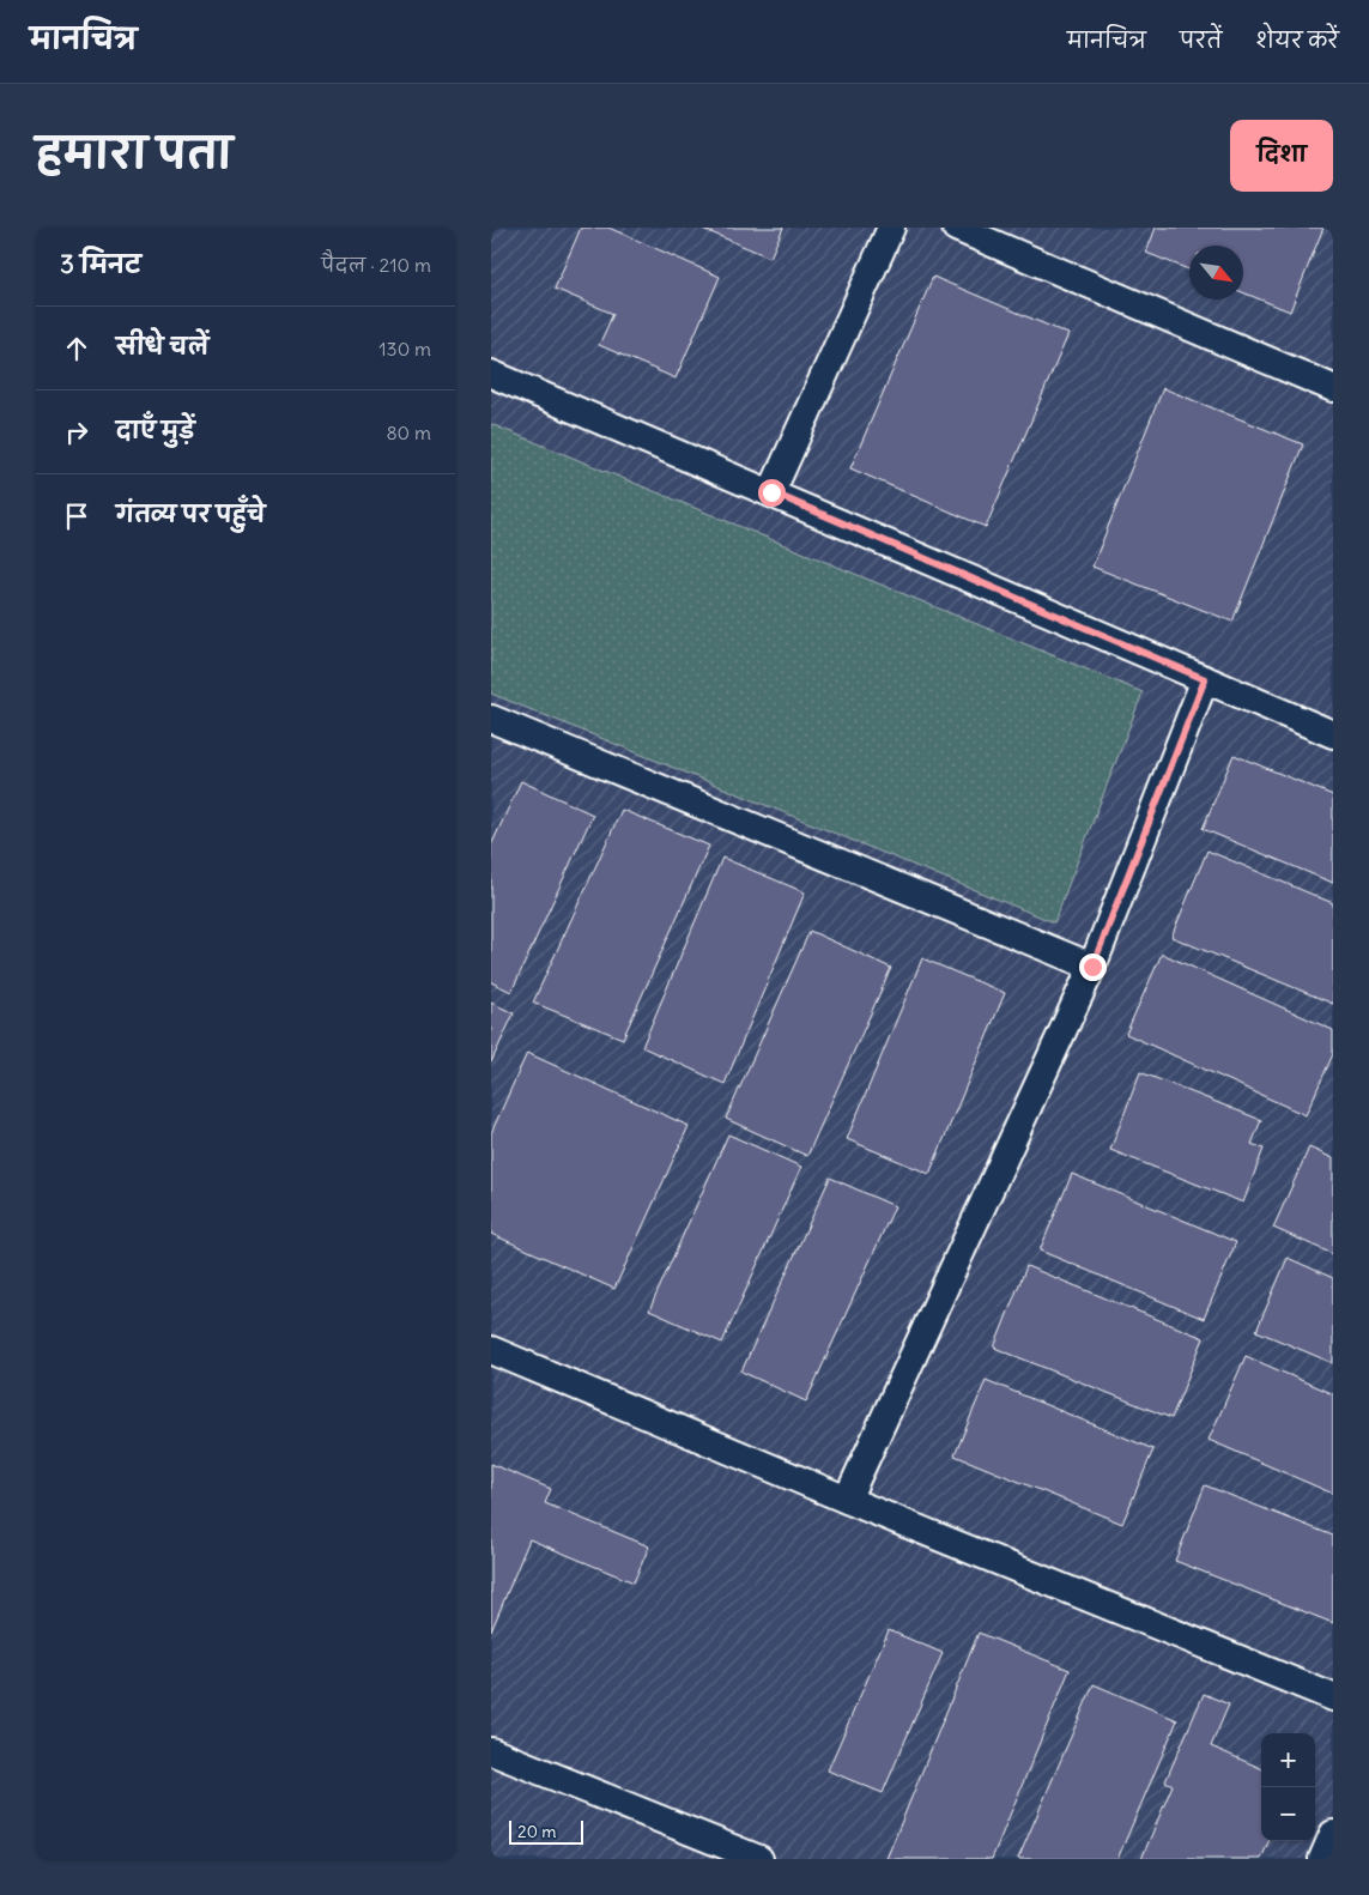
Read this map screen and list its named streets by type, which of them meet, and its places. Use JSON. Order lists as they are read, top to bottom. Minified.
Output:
{"scale_bar":"20 m","north":"bottom right","page":{"header":"मानचित्र","nav":["मानचित्र","परतें","शेयर करें"],"title":"हमारा पता","buttons":"दिशा","heading":["3 मिनट","पैदल · 210 m"],"list":[["सीधे चलें","130 m"],["दाएँ मुड़ें","80 m"],"गंतव्य पर पहुँचे"],"map_buttons":["+","−"],"scale":"20 m"}}
